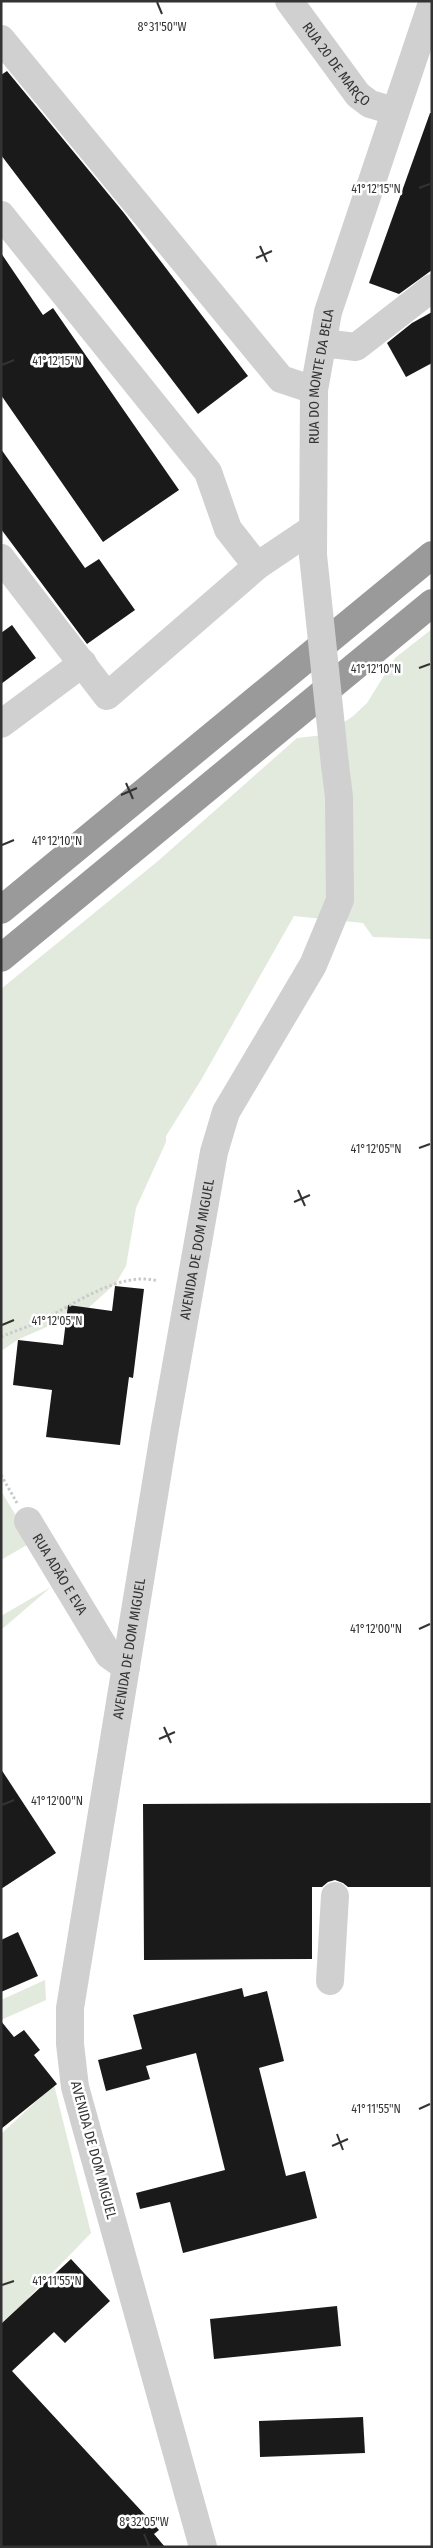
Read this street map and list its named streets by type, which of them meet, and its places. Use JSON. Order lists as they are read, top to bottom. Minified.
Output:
{"streets":{"street":["RUA 20 DE MARÇO","RUA DO MONTE DA BELA","AVENIDA DE DOM MIGUEL","RUA ADÃO E EVA"]},"crossings":[["RUA 20 DE MARÇO","RUA DO MONTE DA BELA"],["RUA DO MONTE DA BELA","AVENIDA DE DOM MIGUEL"],["AVENIDA DE DOM MIGUEL","RUA ADÃO E EVA"]],"coordinates":["8°31'50\"W","41°12'15\"N","41°12'10\"N","41°12'05\"N","41°12'00\"N","41°11'55\"N","8°32'05\"W"]}
